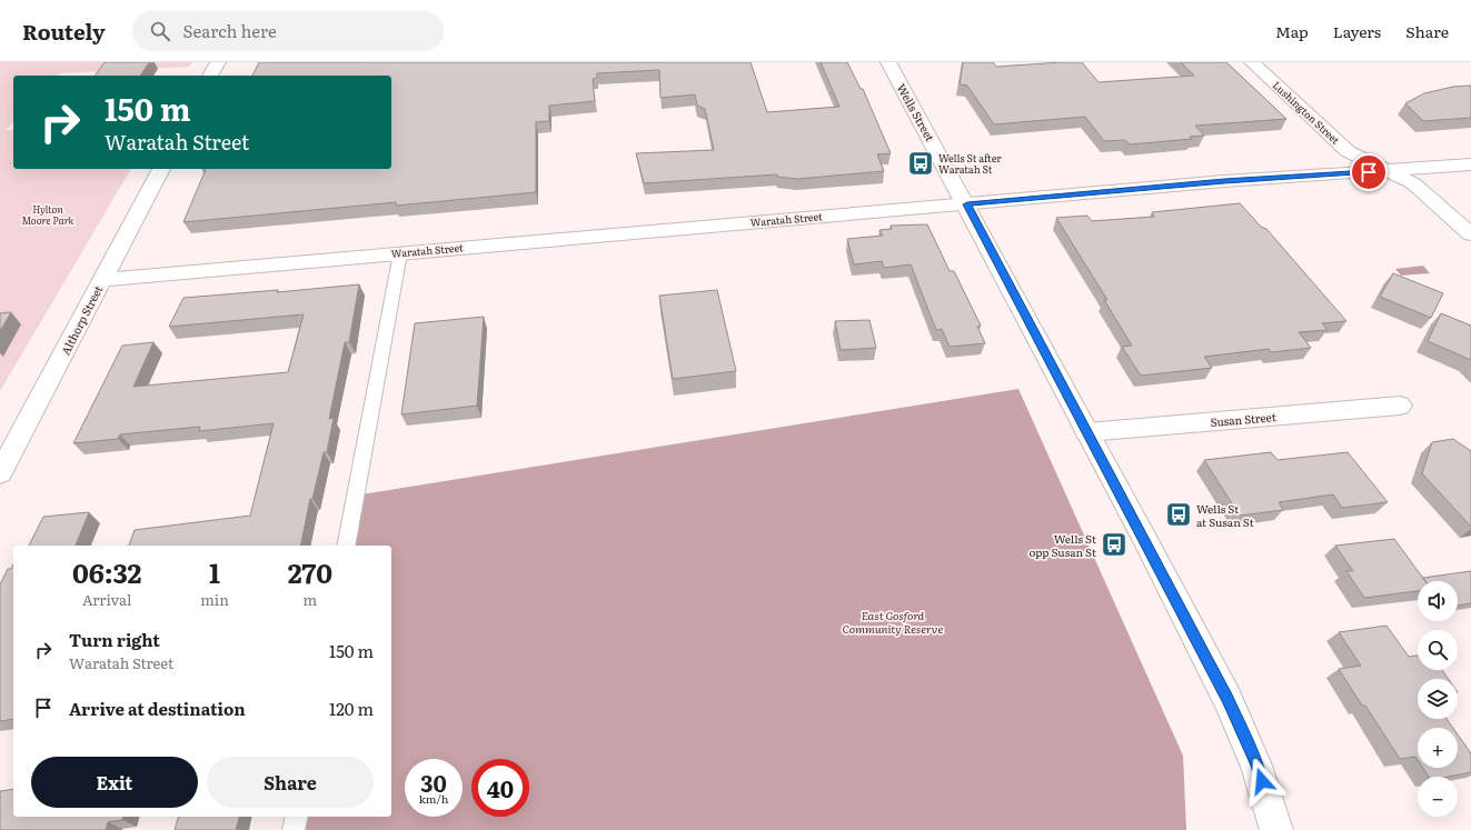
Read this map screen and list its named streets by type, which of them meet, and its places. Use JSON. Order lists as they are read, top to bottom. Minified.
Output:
{"streets":{"street":["Wells Street","Lushington Street","Waratah Street","Althorp Street","Susan Street"]},"crossings":[["Wells Street","Waratah Street"],["Wells Street","Susan Street"],["Lushington Street","Waratah Street"],["Waratah Street","Althorp Street"]],"parks":["Hylton Moore Park","East Gosford Community Reserve"],"places":{"bus stop":["Wells St after Waratah St","Wells St at Susan St","Wells St opp Susan St"]},"page":{"header":"Routely","search":"Search here","nav":["Map","Layers","Share"],"turn":["150 m","Waratah Street"],"eta":["06:32","Arrival","1","min","270","m"],"map_buttons":["+","−"],"list":[{"name":"Turn right","note":"Waratah Street","value":"150 m"},{"name":"Arrive at destination","value":"120 m"}],"buttons":["Exit","Share"],"speed":"30 km/h","limit":"40"}}
